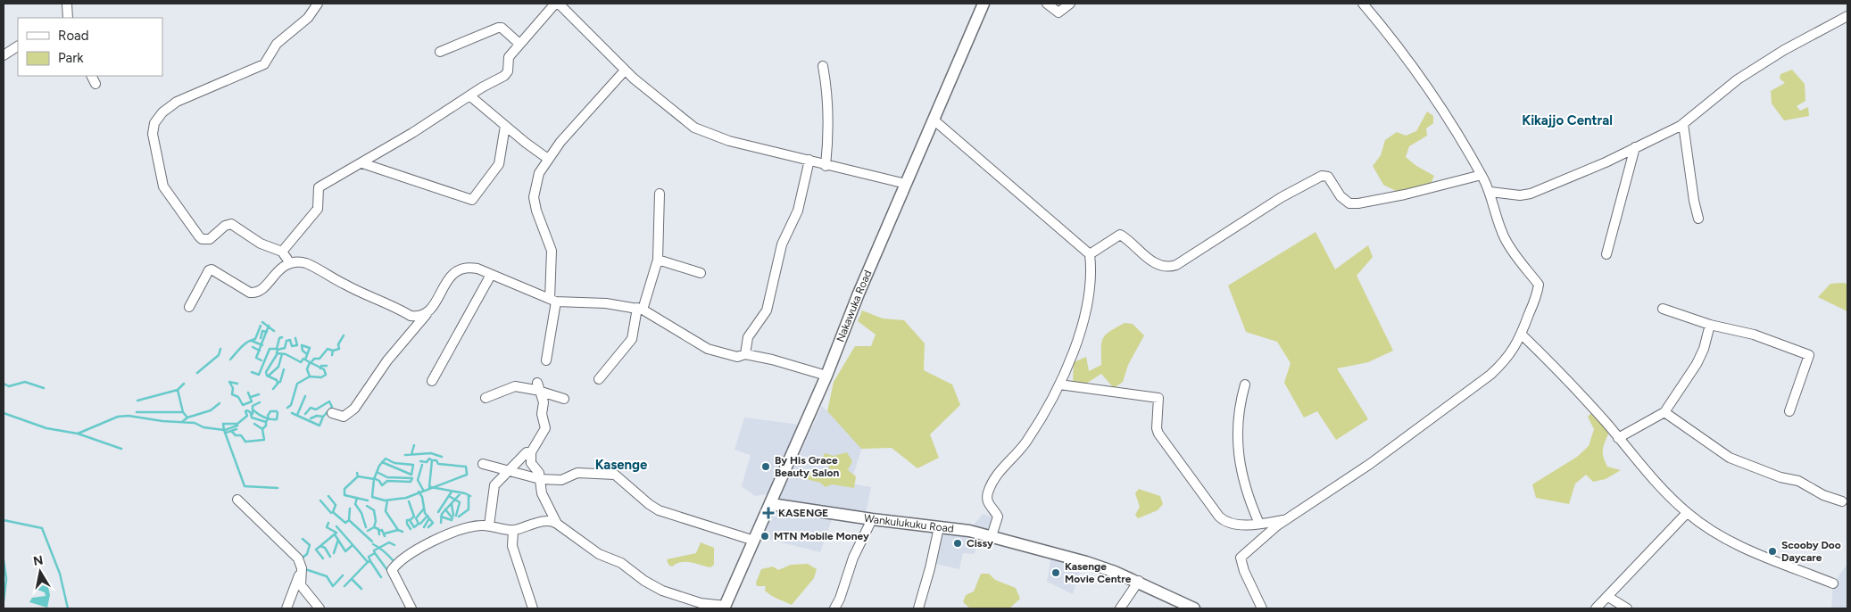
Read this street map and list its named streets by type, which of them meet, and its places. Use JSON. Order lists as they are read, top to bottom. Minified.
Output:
{"streets":{"main road":["Nakawuka Road","Wankulukuku Road"]},"crossings":[["Nakawuka Road","Wankulukuku Road"]],"districts":["Kikajjo Central","Kasenge"],"places":{"other":["By His Grace Beauty Salon","MTN Mobile Money","Cissy","Scooby Doo Daycare","Kasenge Movie Centre"],"health":["KASENGE"]},"legend":["Road","Park"],"north":"top"}
